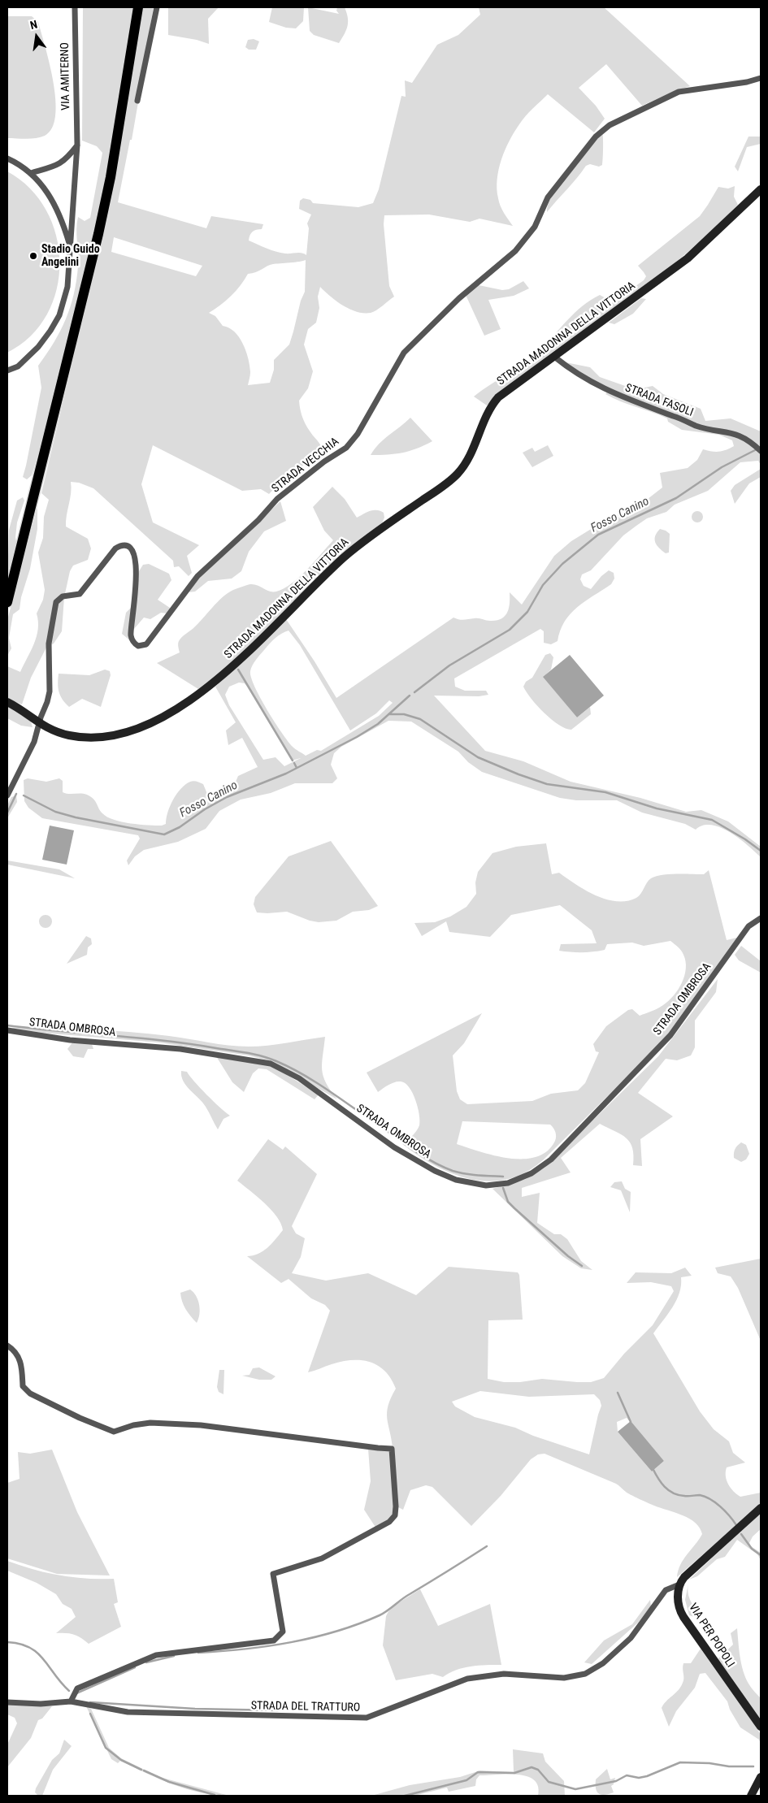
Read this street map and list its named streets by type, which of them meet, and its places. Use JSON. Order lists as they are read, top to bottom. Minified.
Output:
{"streets":{"street":["VIA AMITERNO","STRADA MADONNA DELLA VITTORIA","STRADA FASOLI","STRADA VECCHIA","STRADA OMBROSA","VIA PER POPOLI","STRADA DEL TRATTURO"]},"crossings":[["STRADA MADONNA DELLA VITTORIA","STRADA FASOLI"],["STRADA MADONNA DELLA VITTORIA","STRADA VECCHIA"],["VIA PER POPOLI","STRADA DEL TRATTURO"]],"water":["Fosso Canino"],"places":["Stadio Guido Angelini"],"north":"top"}
